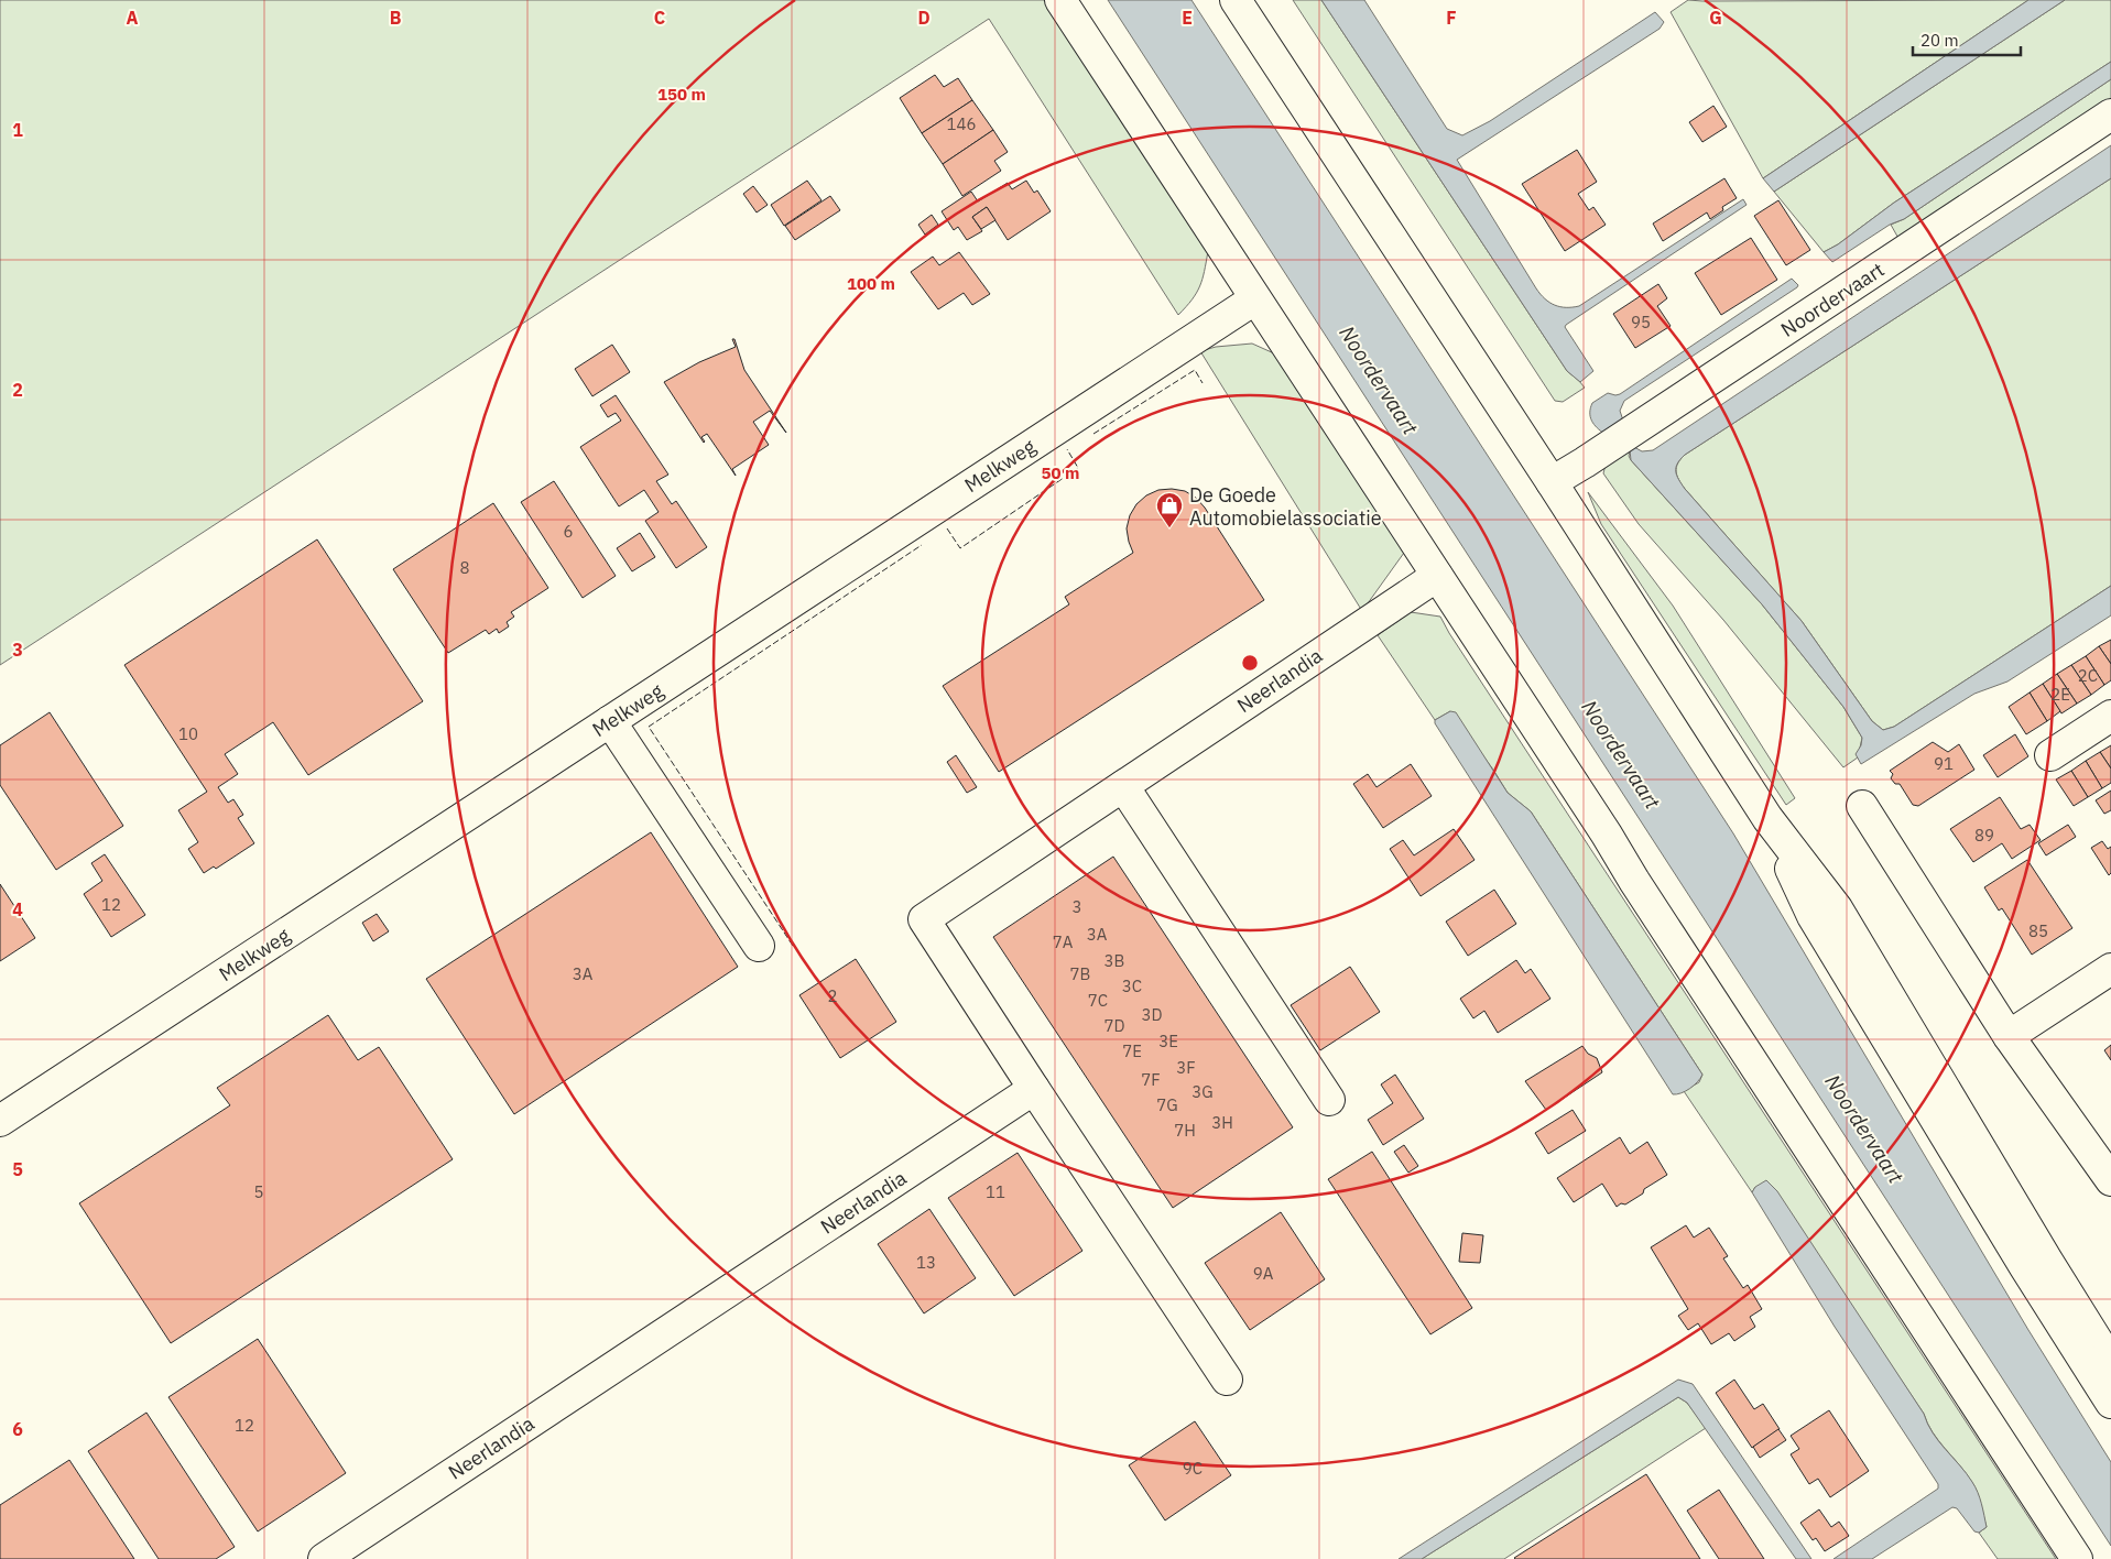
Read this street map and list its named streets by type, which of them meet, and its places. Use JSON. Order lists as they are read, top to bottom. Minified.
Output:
{"streets":{"street":["Noordervaart","Melkweg","Neerlandia"]},"water":["Noordervaart"],"places":{"shop":["De Goede Automobielassociatie"]},"house_numbers":["146","95","6","8","2C","2E","10","91","89","12","3","85","3A","7A","3B","3A","7B","3C","2","7C","3D","7D","3E","7E","3F","7F","3G","7G","3H","7H","5","11","13","9A","12","9C"],"scale_bar":"20 m","grid":{"columns":["A","B","C","D","E","F","G"],"rows":["1","2","3","4","5","6"]},"rings":["150 m","100 m","50 m"]}
